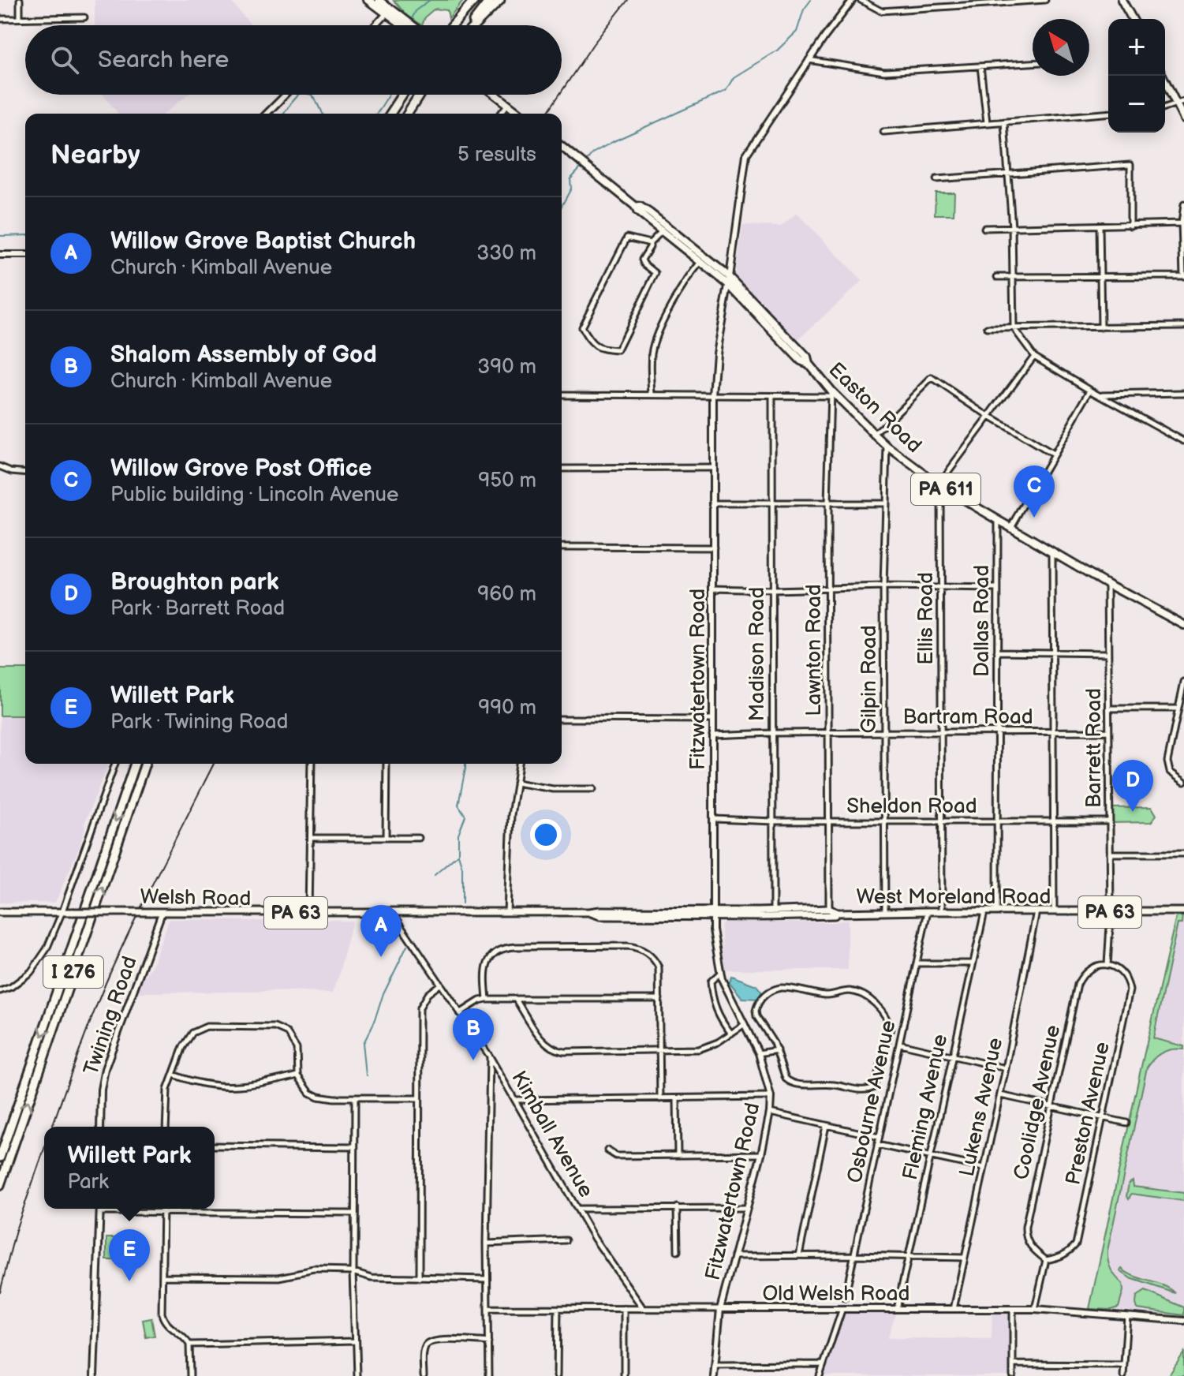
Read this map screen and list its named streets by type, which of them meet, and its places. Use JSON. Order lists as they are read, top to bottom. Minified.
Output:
{"streets":{"highway":["Easton Road","PA 611","I 276"],"main road":["West Moreland Road","Welsh Road","PA 63"],"street":["Ellis Road","Dallas Road","Lawnton Road","Madison Road","Fitzwatertown Road","Gilpin Road","Bartram Road","Barrett Road","Sheldon Road","Twining Road","Osbourne Avenue","Coolidge Avenue","Fleming Avenue","Lukens Avenue","Preston Avenue","Kimball Avenue","Old Welsh Road"]},"crossings":[["Easton Road","Ellis Road"],["Easton Road","Dallas Road"],["Easton Road","Lawnton Road"],["Easton Road","Fitzwatertown Road"],["Easton Road","Gilpin Road"],["Easton Road","Barrett Road"],["Ellis Road","Bartram Road"],["Ellis Road","Sheldon Road"],["Ellis Road","West Moreland Road"],["Dallas Road","Bartram Road"],["Dallas Road","Sheldon Road"],["Dallas Road","West Moreland Road"],["Lawnton Road","Bartram Road"],["Lawnton Road","Sheldon Road"],["Lawnton Road","West Moreland Road"],["Madison Road","Bartram Road"],["Madison Road","Sheldon Road"],["Madison Road","West Moreland Road"],["Fitzwatertown Road","Bartram Road"],["Fitzwatertown Road","Sheldon Road"],["Fitzwatertown Road","West Moreland Road"],["Fitzwatertown Road","Old Welsh Road"],["Gilpin Road","Bartram Road"],["Gilpin Road","Sheldon Road"],["Gilpin Road","West Moreland Road"],["Bartram Road","Barrett Road"],["Barrett Road","Sheldon Road"],["Barrett Road","West Moreland Road"],["West Moreland Road","Welsh Road"],["West Moreland Road","Osbourne Avenue"],["West Moreland Road","Fleming Avenue"],["West Moreland Road","Lukens Avenue"],["Welsh Road","Twining Road"],["Welsh Road","Kimball Avenue"],["Coolidge Avenue","Preston Avenue"],["Fleming Avenue","Old Welsh Road"],["Lukens Avenue","Old Welsh Road"],["Kimball Avenue","Old Welsh Road"]],"north":"top left","page":{"map_buttons":["+","−"],"search":"Search here","heading":["Nearby","5 results"],"list":[{"mark":"A","name":"Willow Grove Baptist Church","note":"Church · Kimball Avenue","value":"330 m"},{"mark":"B","name":"Shalom Assembly of God","note":"Church · Kimball Avenue","value":"390 m"},{"mark":"C","name":"Willow Grove Post Office","note":"Public building · Lincoln Avenue","value":"950 m"},{"mark":"D","name":"Broughton park","note":"Park · Barrett Road","value":"960 m"},{"mark":"E","name":"Willett Park","note":"Park · Twining Road","value":"990 m"}],"pins":["C","D","A","B","E"],"popup":["Willett Park","Park"]}}
